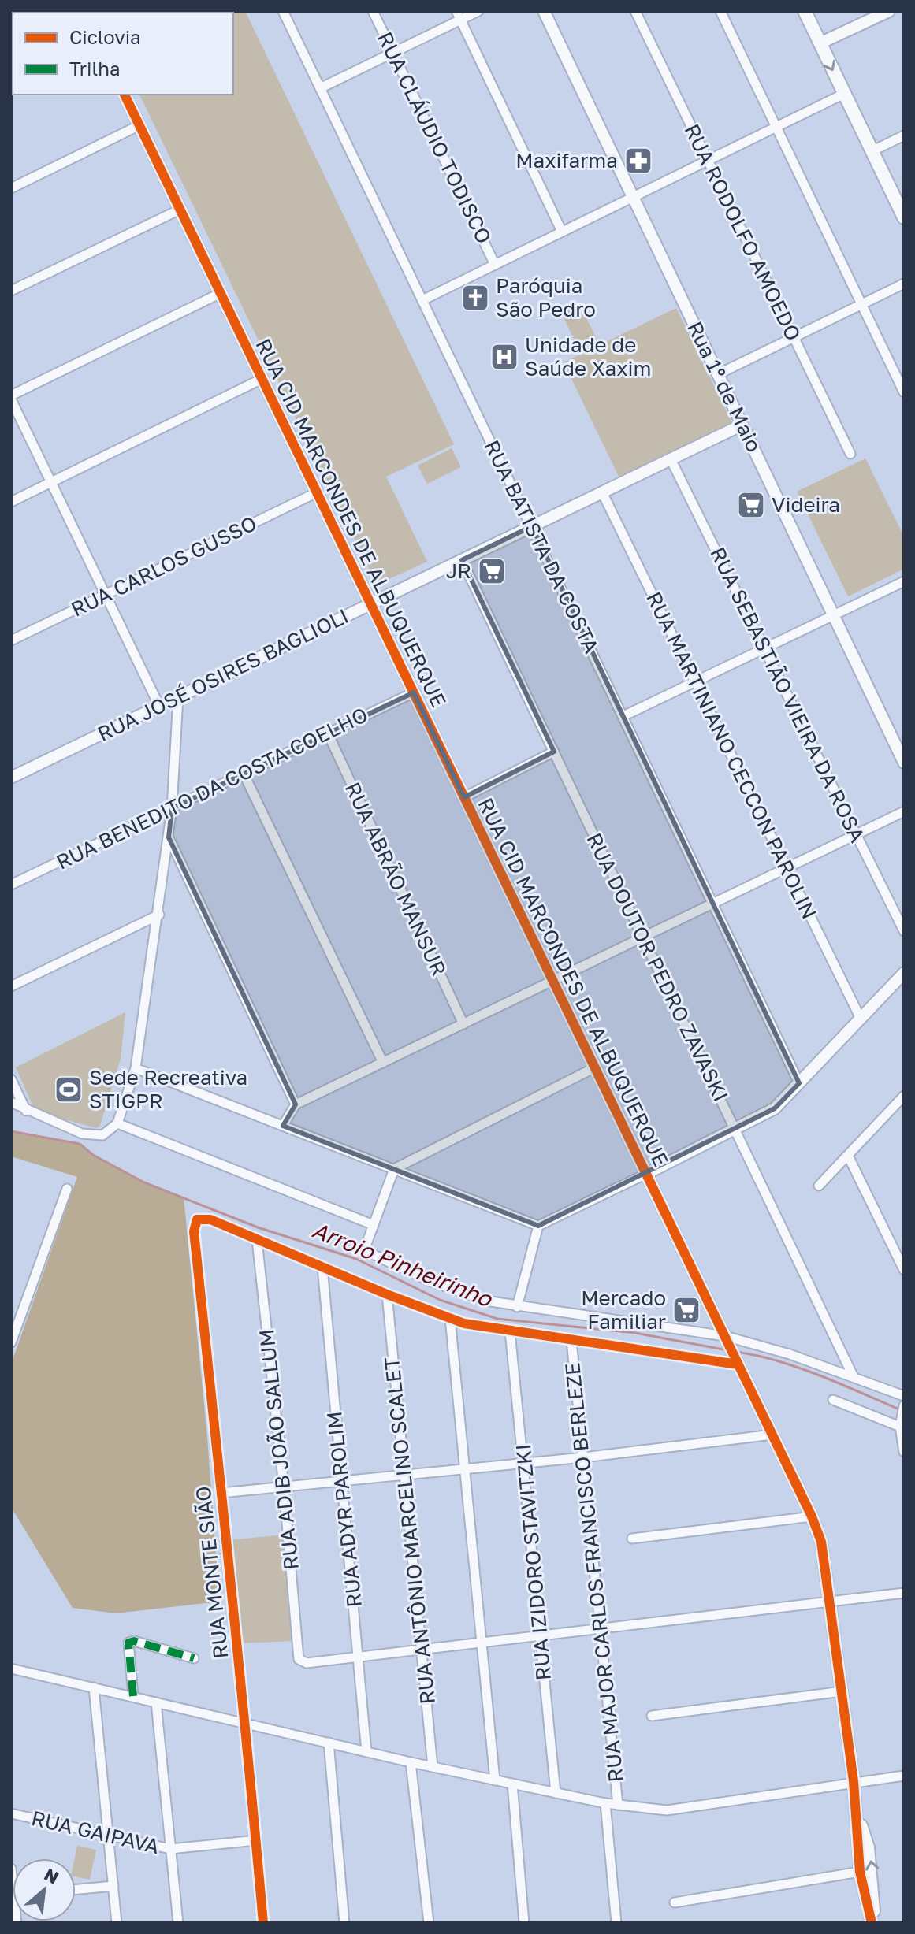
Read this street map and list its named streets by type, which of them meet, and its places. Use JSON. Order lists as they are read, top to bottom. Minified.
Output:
{"streets":{"street":["RUA CLÁUDIO TODISCO","RUA RODOLFO AMOEDO","Rua 1º de Maio","RUA CID MARCONDES DE ALBUQUERQUE","RUA BATISTA DA COSTA","RUA CARLOS GUSSO","RUA JOSÉ OSIRES BAGLIOLI","RUA SEBASTIÃO VIEIRA DA ROSA","RUA MARTINIANO CECCON PAROLIN","RUA BENEDITO DA COSTA COELHO","RUA ABRÃO MANSUR","RUA DOUTOR PEDRO ZAVASKI","RUA ADIB JOÃO SALLUM","RUA ADYR PAROLIM","RUA ANTÔNIO MARCELINO SCALET","RUA IZIDORO STAVITZKI","RUA MONTE SIÃO","RUA MAJOR CARLOS FRANCISCO BERLEZE","RUA GAIPAVA"]},"crossings":[["Rua 1º de Maio","RUA JOSÉ OSIRES BAGLIOLI"],["RUA CID MARCONDES DE ALBUQUERQUE","RUA CARLOS GUSSO"],["RUA CID MARCONDES DE ALBUQUERQUE","RUA JOSÉ OSIRES BAGLIOLI"],["RUA CID MARCONDES DE ALBUQUERQUE","RUA BENEDITO DA COSTA COELHO"],["RUA BATISTA DA COSTA","RUA JOSÉ OSIRES BAGLIOLI"],["RUA JOSÉ OSIRES BAGLIOLI","RUA SEBASTIÃO VIEIRA DA ROSA"],["RUA JOSÉ OSIRES BAGLIOLI","RUA MARTINIANO CECCON PAROLIN"],["RUA JOSÉ OSIRES BAGLIOLI","RUA DOUTOR PEDRO ZAVASKI"],["RUA BENEDITO DA COSTA COELHO","RUA ABRÃO MANSUR"],["RUA ADIB JOÃO SALLUM","RUA ADYR PAROLIM"],["RUA ADIB JOÃO SALLUM","RUA MONTE SIÃO"],["RUA MONTE SIÃO","RUA GAIPAVA"]],"water":["Arroio Pinheirinho"],"places":{"pharmacy":["Maxifarma"],"church":["Paróquia São Pedro"],"hospital":["Unidade de Saúde Xaxim"],"supermarket":["Videira","JR","Mercado Familiar"],"sports":["Sede Recreativa STIGPR"]},"legend":["Ciclovia","Trilha"],"north":"top right"}
